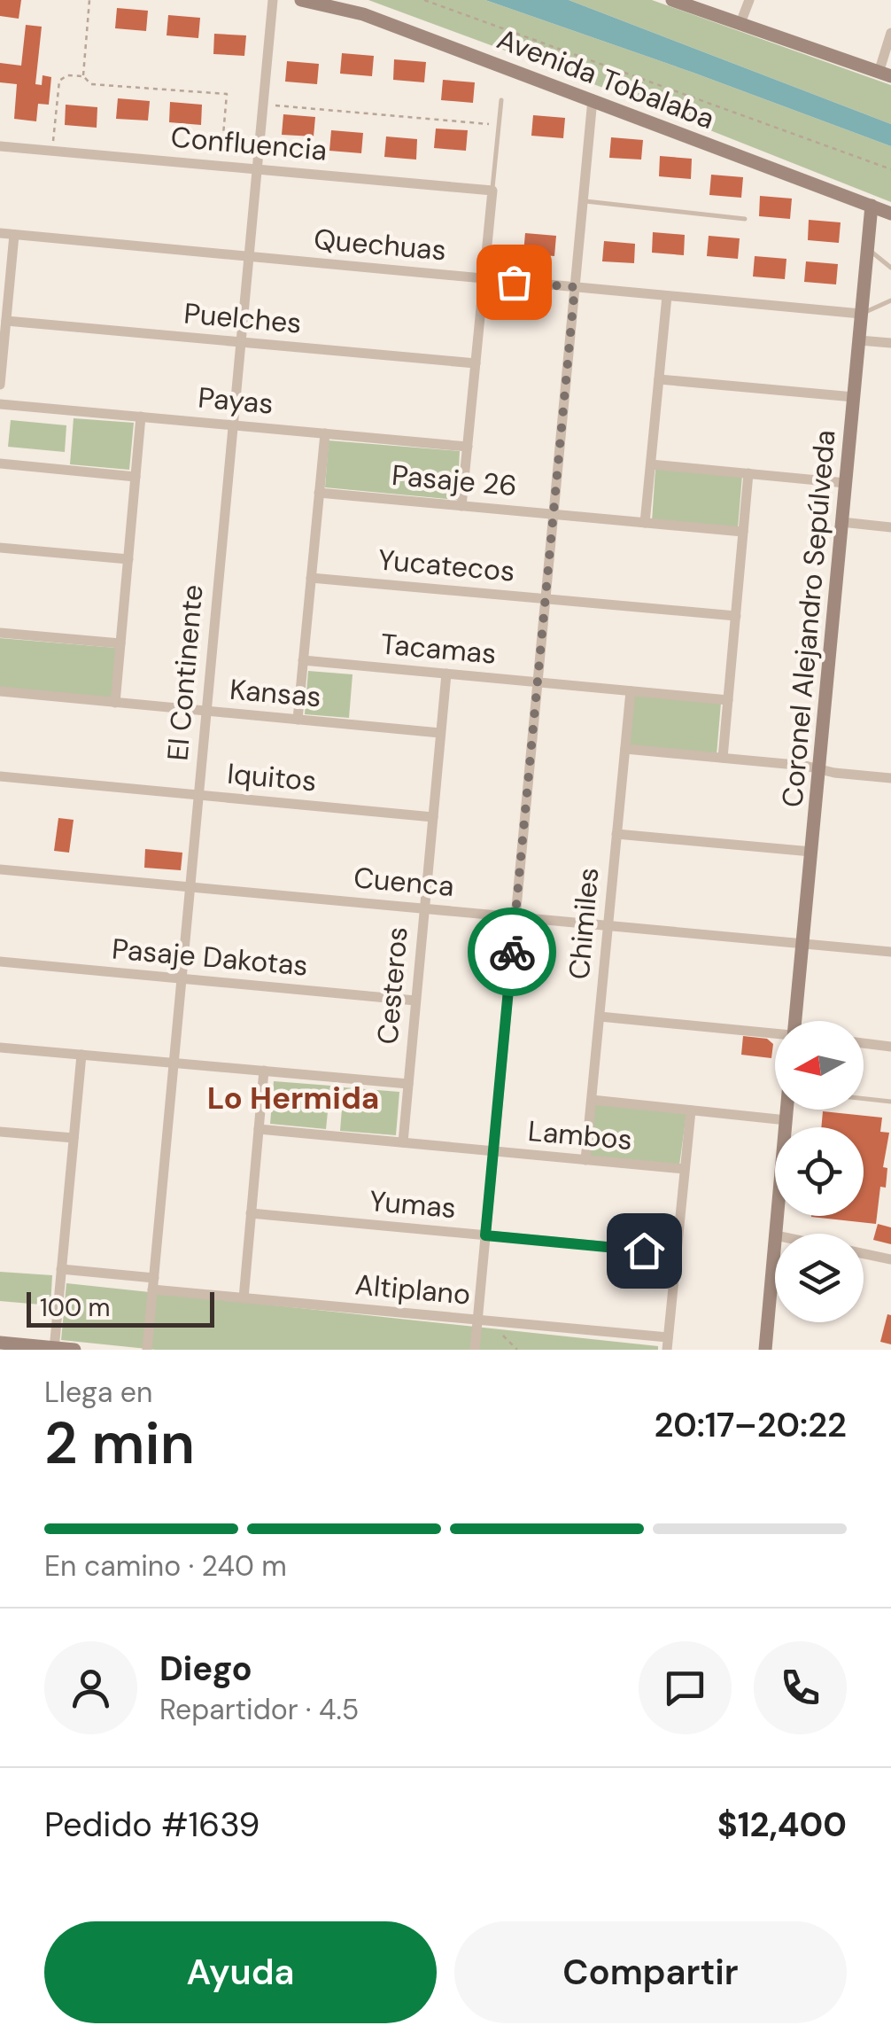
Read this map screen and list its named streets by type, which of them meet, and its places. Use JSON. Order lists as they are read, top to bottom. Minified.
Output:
{"streets":{"street":["Avenida Tobalaba","Confluencia","Quechuas","Puelches","Payas","Pasaje 26","Yucatecos","Coronel Alejandro Sepúlveda","Tacamas","El Continente","Kansas","Iquitos","Cuenca","Chimiles","Pasaje Dakotas","Cesteros","Lambos","Yumas","Altiplano"]},"crossings":[["Avenida Tobalaba","Coronel Alejandro Sepúlveda"],["Confluencia","El Continente"],["Quechuas","Coronel Alejandro Sepúlveda"],["Quechuas","El Continente"],["Puelches","El Continente"],["Payas","El Continente"],["Coronel Alejandro Sepúlveda","Cuenca"],["Tacamas","Chimiles"],["Tacamas","Cesteros"],["El Continente","Kansas"],["El Continente","Iquitos"],["El Continente","Cuenca"],["El Continente","Pasaje Dakotas"],["El Continente","Altiplano"],["Kansas","Cesteros"],["Iquitos","Cesteros"],["Cuenca","Chimiles"],["Cuenca","Cesteros"],["Chimiles","Lambos"],["Pasaje Dakotas","Cesteros"],["Cesteros","Lambos"]],"districts":["Lo Hermida"],"scale_bar":"100 m","north":"left","page":{"scale":"100 m","heading":["2 min","Llega en","20:17–20:22"],"panel":["Diego","Repartidor · 4.5","Pedido #1639","$12,400"],"bar":"En camino · 240 m","buttons":["Ayuda","Compartir"]}}
